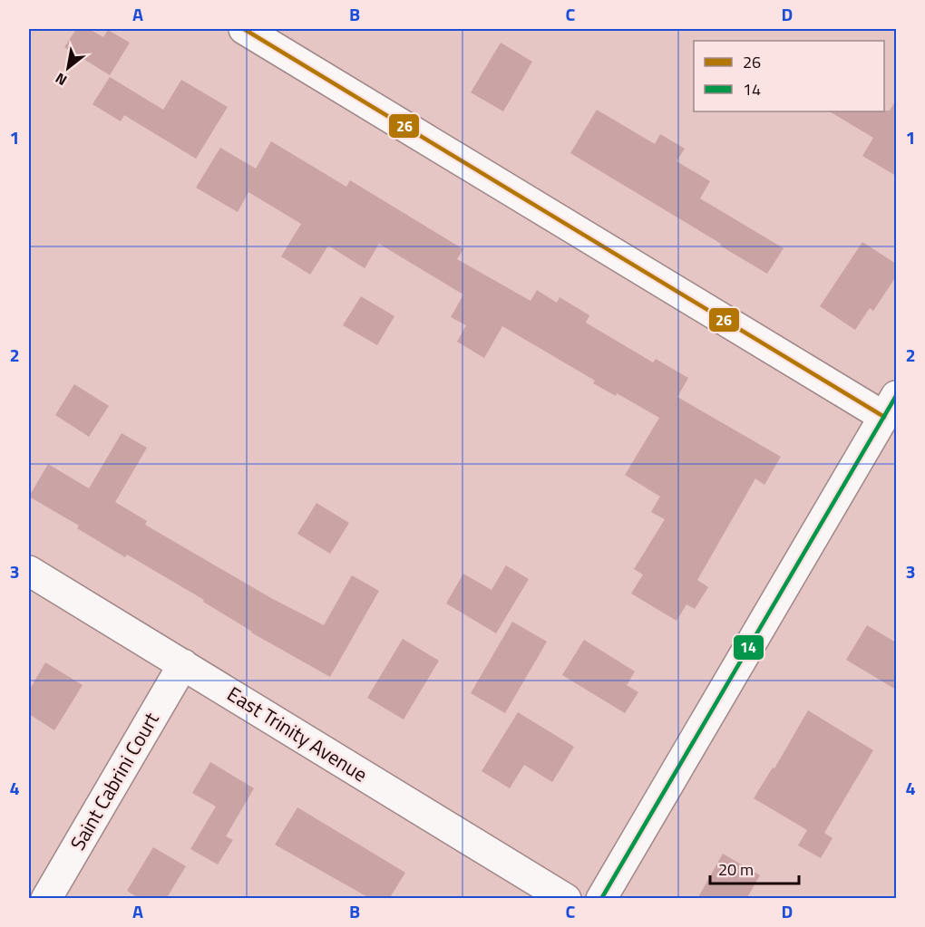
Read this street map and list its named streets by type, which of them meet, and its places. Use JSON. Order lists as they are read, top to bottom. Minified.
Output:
{"streets":{"street":["East Trinity Avenue","Saint Cabrini Court"]},"crossings":[["East Trinity Avenue","Saint Cabrini Court"]],"lines":["transit line 26","transit line 14"],"legend":["26","14"],"scale_bar":"20 m","north":"bottom left","grid":{"columns":["A","B","C","D"],"rows":["1","2","3","4"]}}
